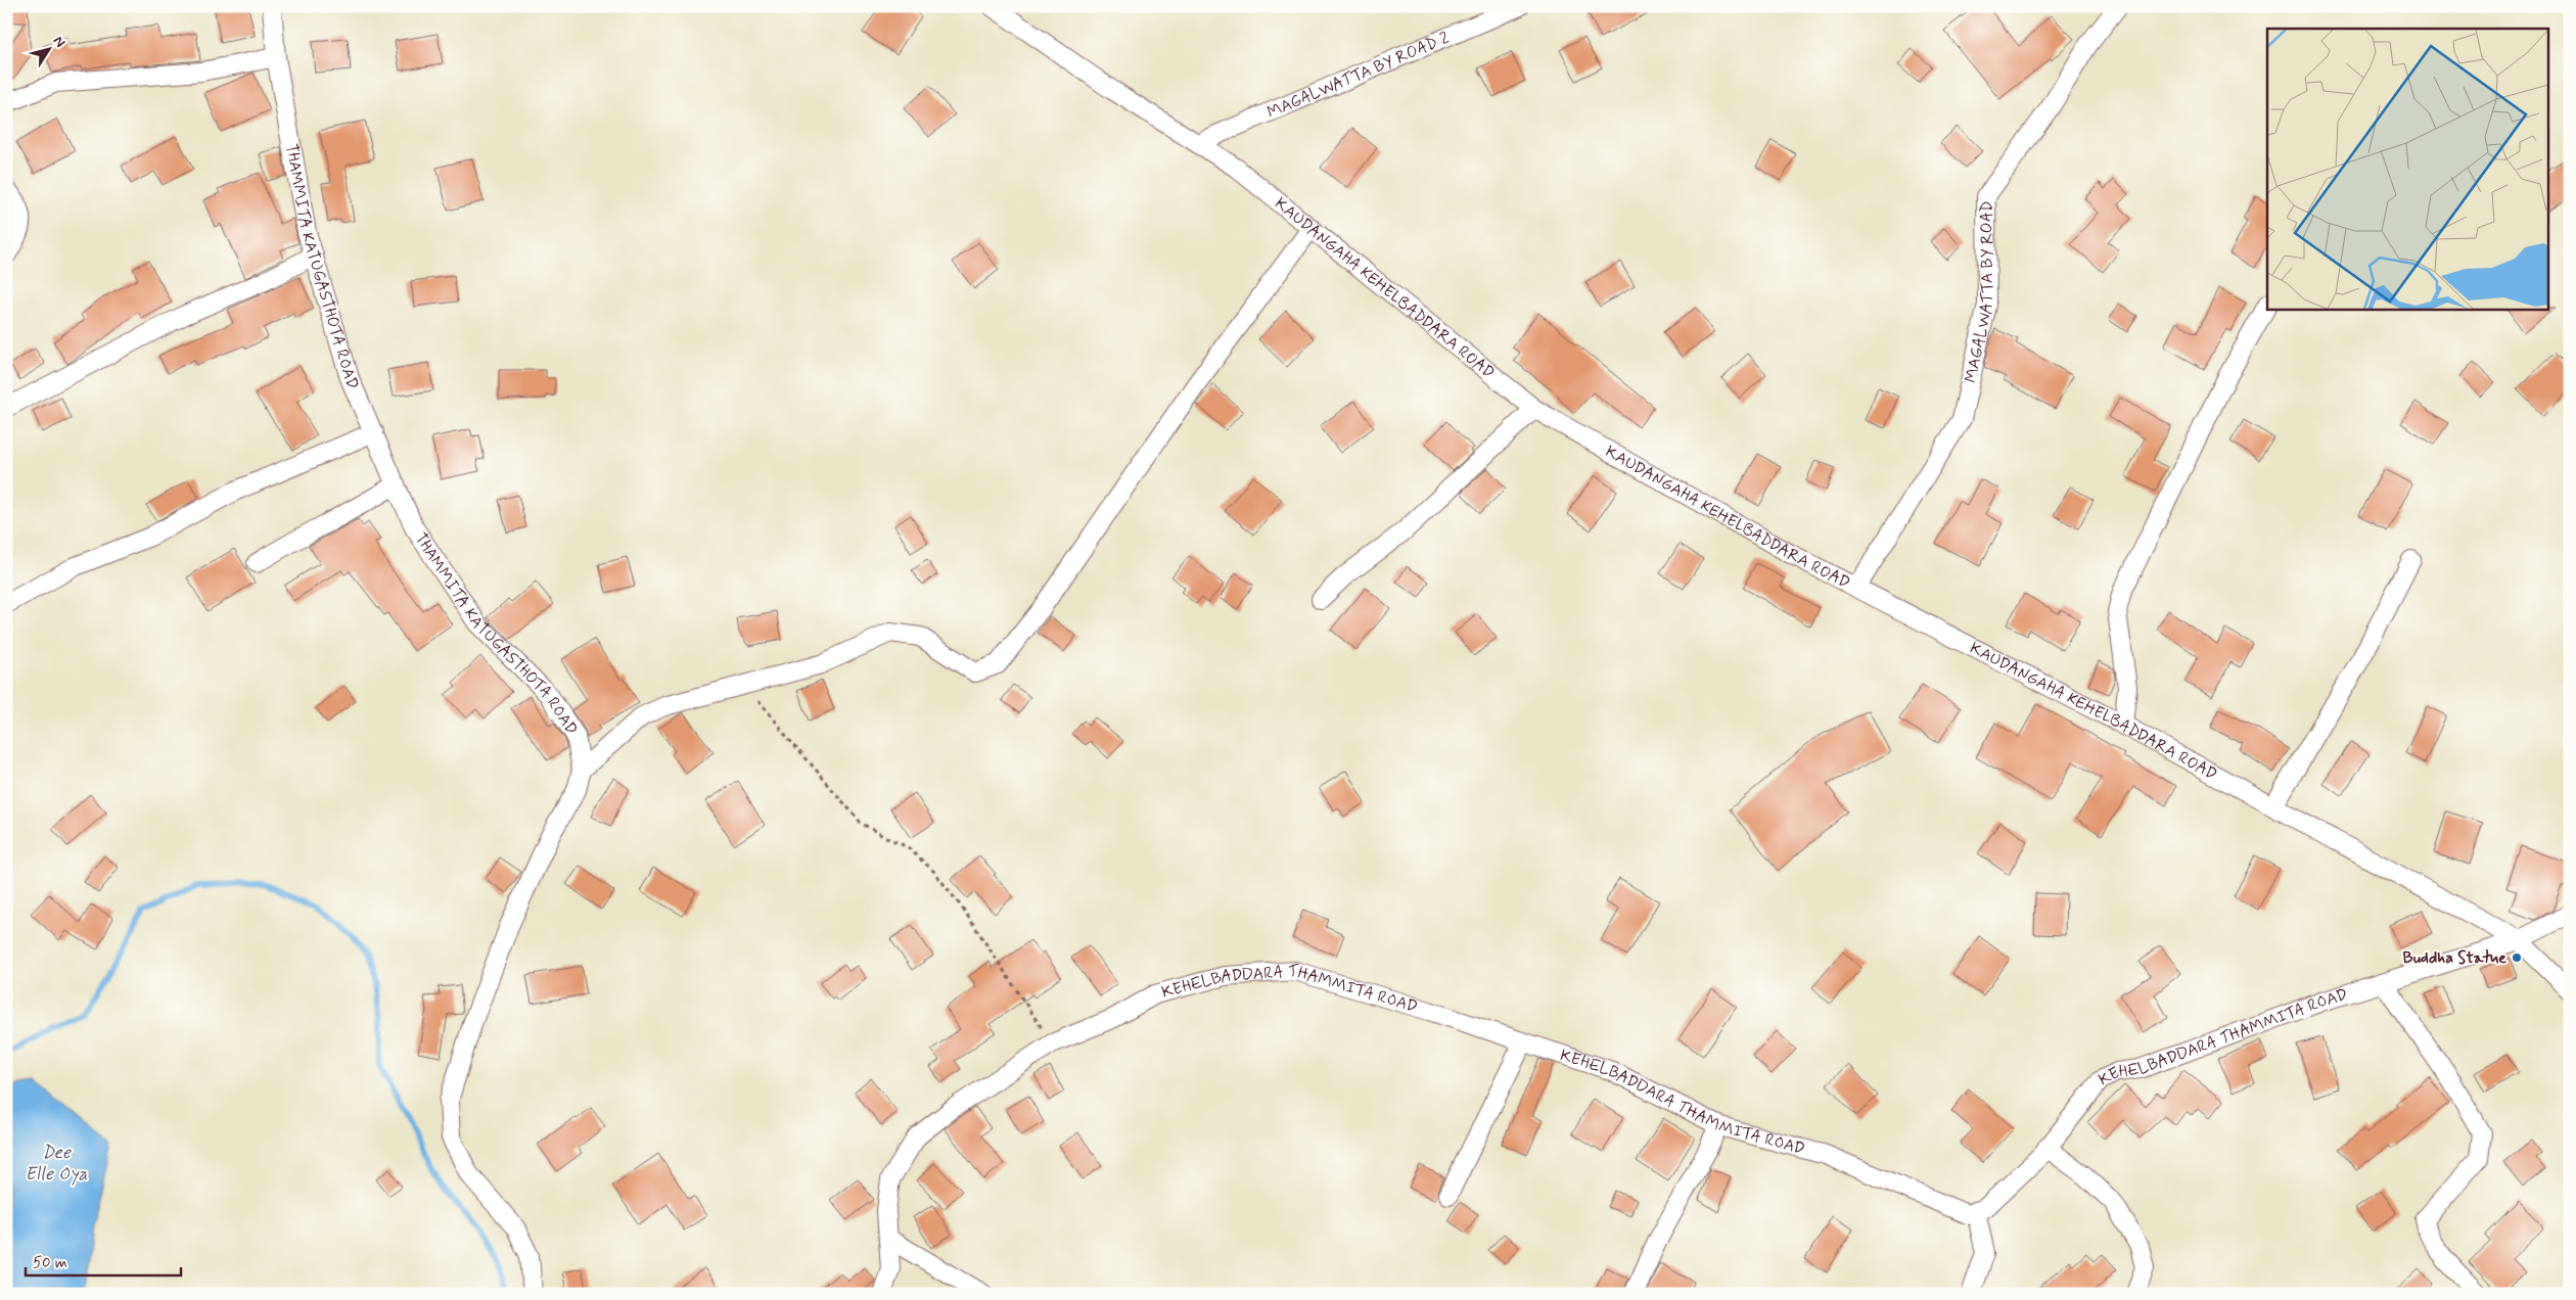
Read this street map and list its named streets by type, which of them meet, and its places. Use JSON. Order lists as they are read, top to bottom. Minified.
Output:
{"streets":{"street":["MAGALWATTA BY ROAD 2","THAMMITA KATUGASTHOTA ROAD","KAUDANGAHA KEHELBADDARA ROAD","MAGALWATTA BY ROAD","KEHELBADDARA THAMMITA ROAD"]},"crossings":[["MAGALWATTA BY ROAD 2","KAUDANGAHA KEHELBADDARA ROAD"],["KAUDANGAHA KEHELBADDARA ROAD","MAGALWATTA BY ROAD"],["KAUDANGAHA KEHELBADDARA ROAD","KEHELBADDARA THAMMITA ROAD"]],"water":["Dee Elle Oya"],"places":["Buddha Statue"],"scale_bar":"50 m","north":"top right"}
